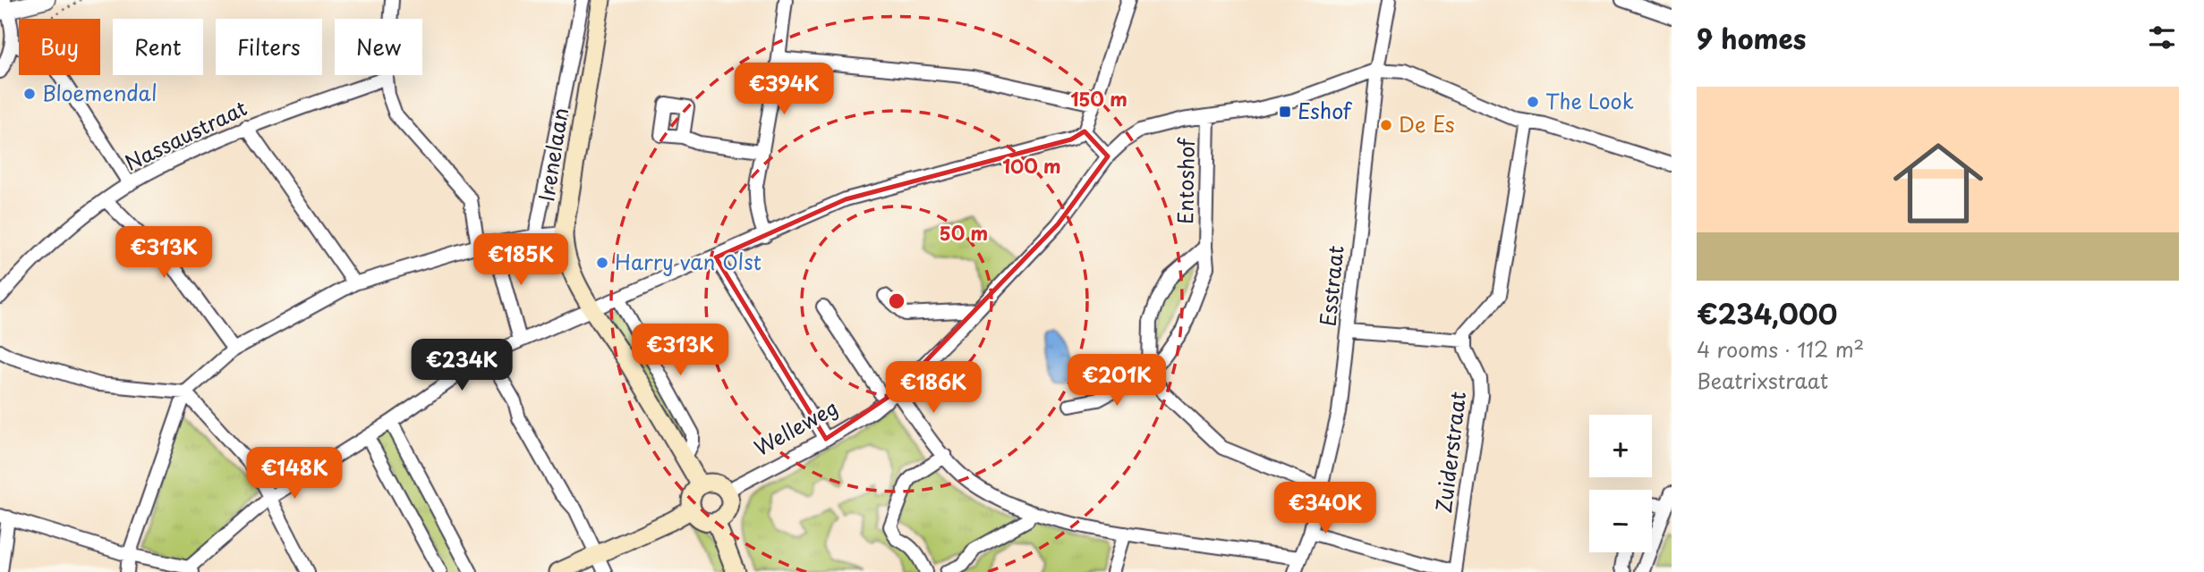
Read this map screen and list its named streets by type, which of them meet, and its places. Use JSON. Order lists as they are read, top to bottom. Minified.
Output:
{"streets":{"main road":["Irenelaan"],"street":["Nassaustraat","Entoshof","Esstraat","Welleweg","Zuiderstraat"]},"crossings":[["Irenelaan","Welleweg"],["Entoshof","Welleweg"],["Esstraat","Welleweg"]],"places":{"other":["Bloemendal","The Look","De Es","Harry van Olst"],"transit":["Eshof"]},"page":{"heading":"9 homes","chip":["Buy","Rent","Filters","New"],"price":["€394K","€313K","€185K","€313K","€234K","€201K","€186K","€148K","€340K"],"list":[{"name":"€234,000","note":"4 rooms · 112 m² · Beatrixstraat"}],"map_buttons":["+","−"]},"rings":["150 m","100 m","50 m"]}
